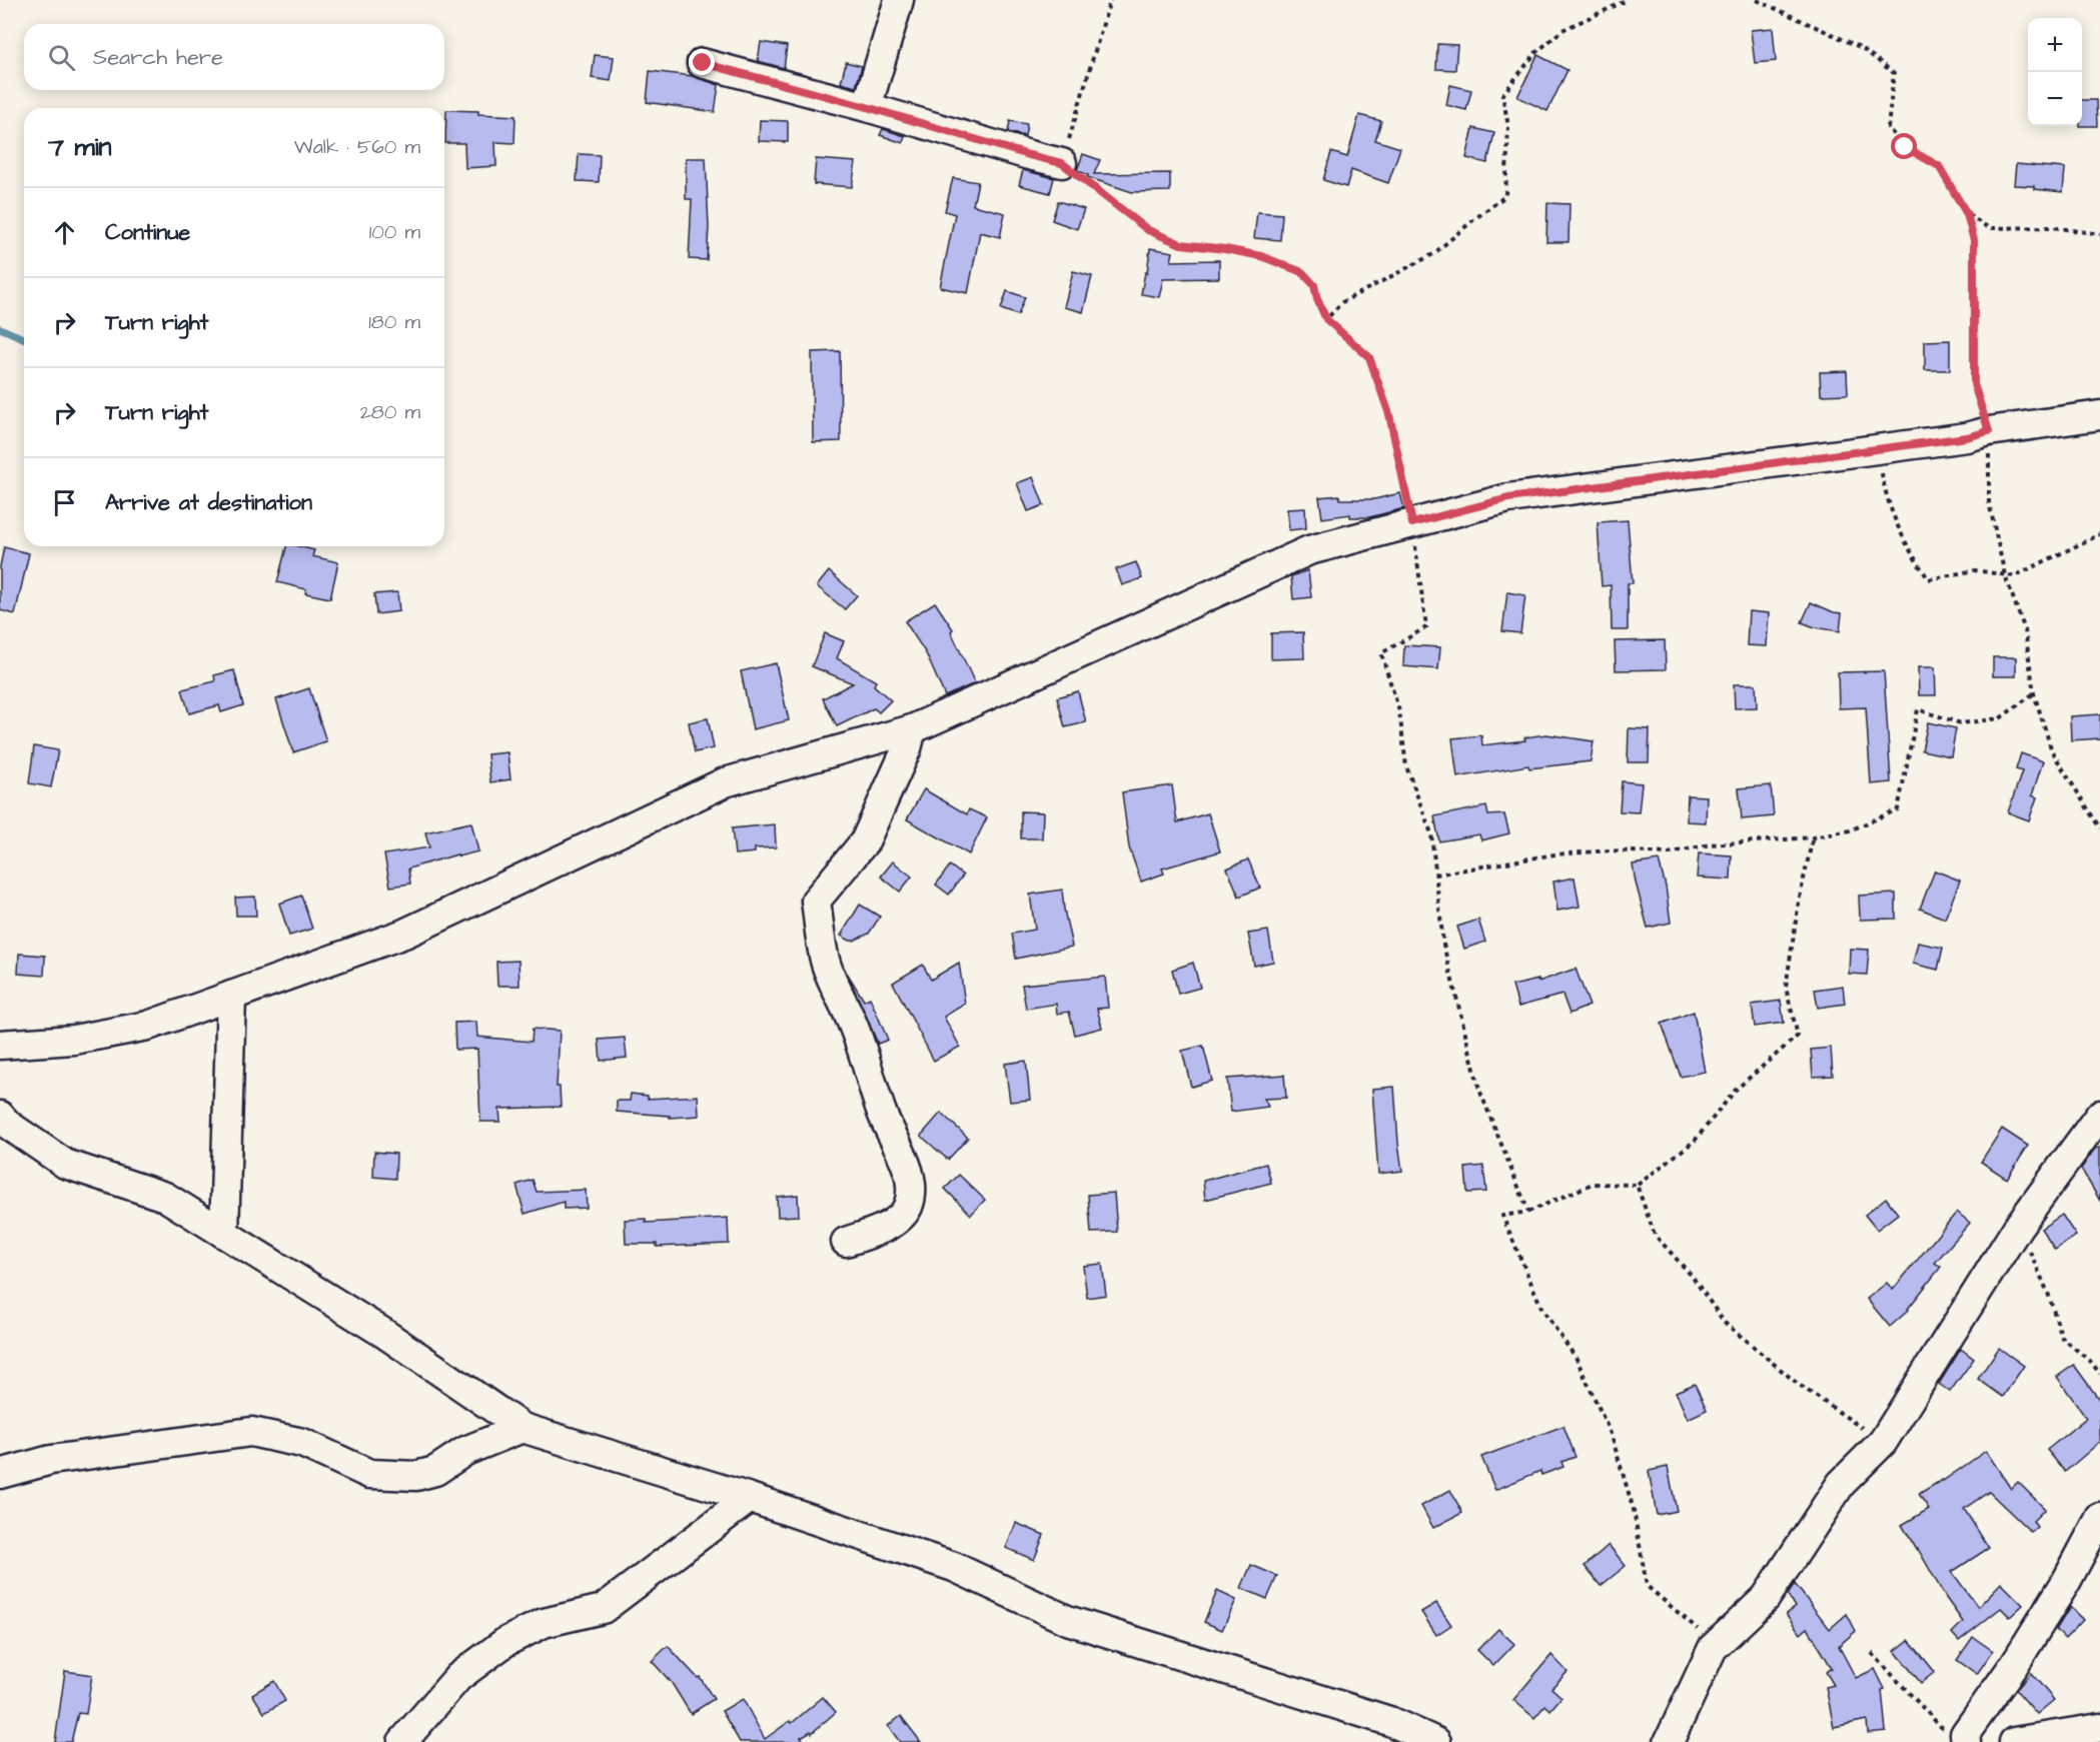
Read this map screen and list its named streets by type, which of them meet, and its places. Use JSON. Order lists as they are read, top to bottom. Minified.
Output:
{"page":{"map_buttons":["+","−"],"search":"Search here","heading":["7 min","Walk · 560 m"],"list":[["Continue","100 m"],["Turn right","180 m"],["Turn right","280 m"],"Arrive at destination"]}}
